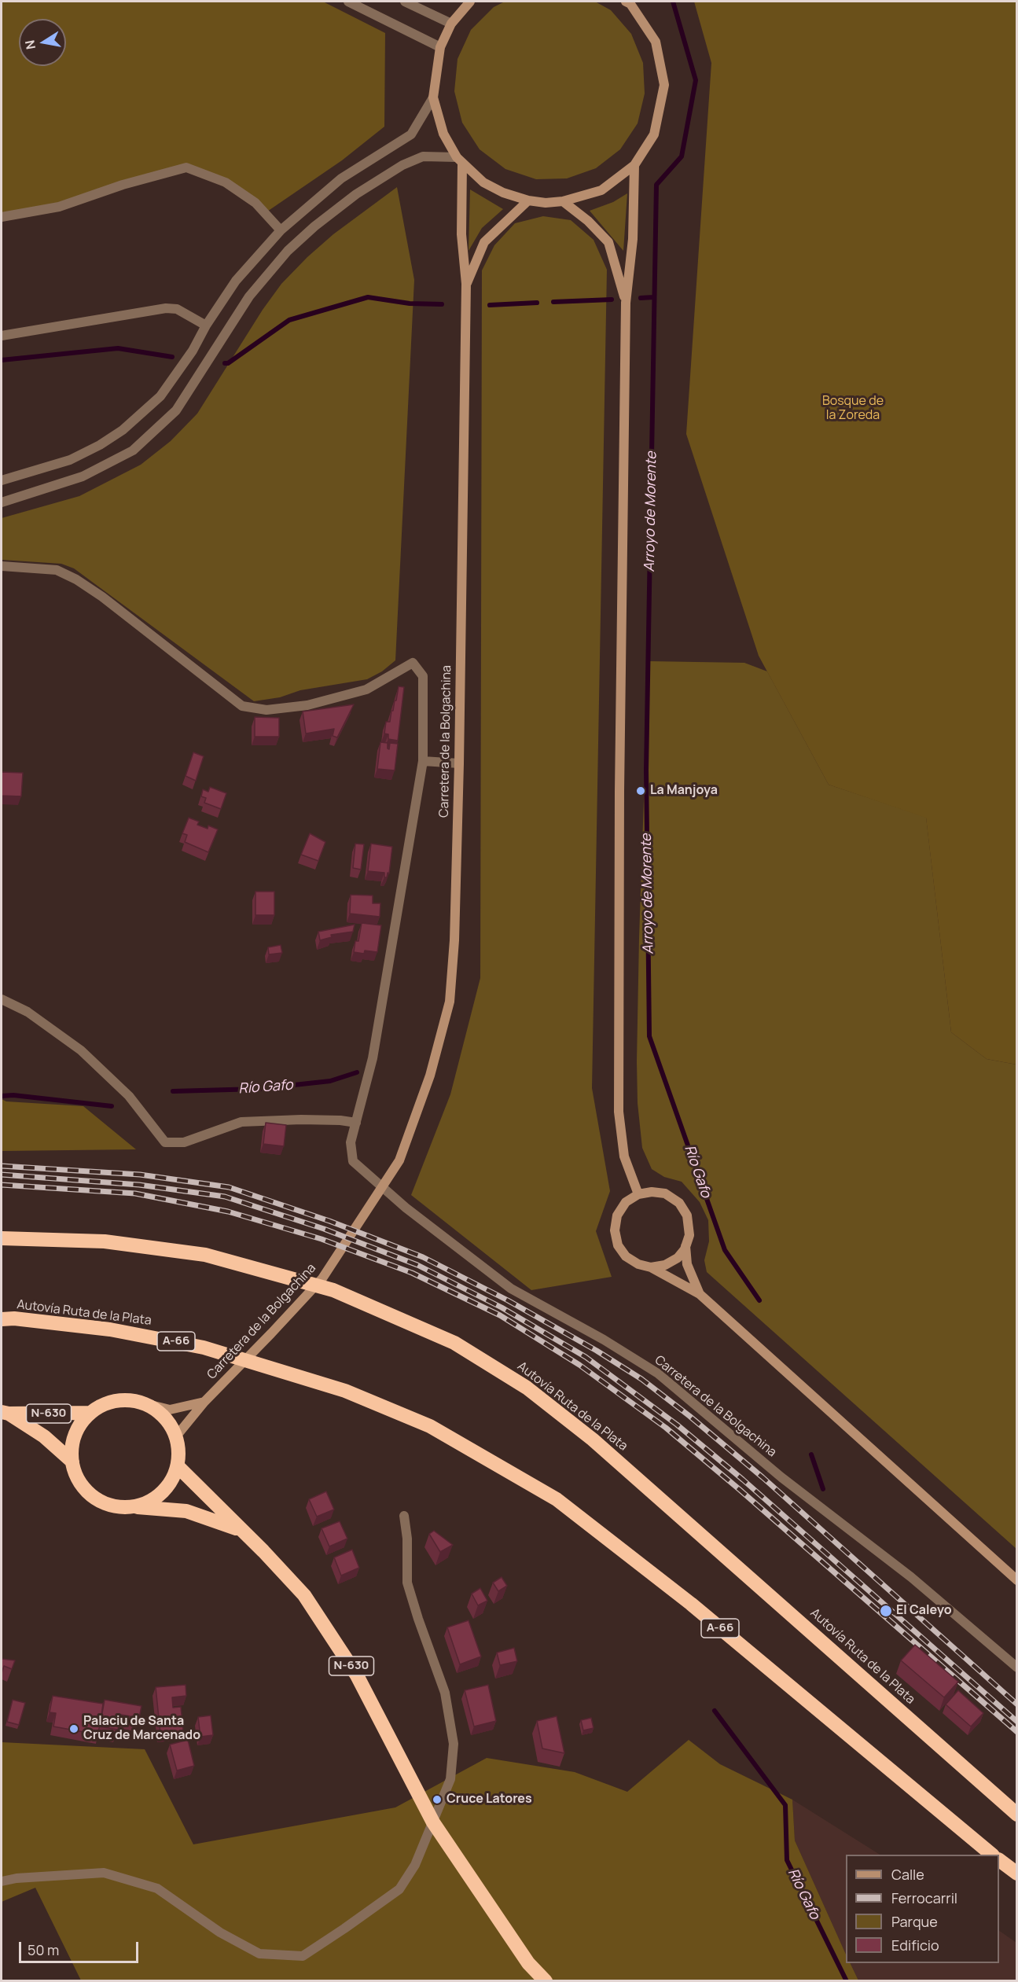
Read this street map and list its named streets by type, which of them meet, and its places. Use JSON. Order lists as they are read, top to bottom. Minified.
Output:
{"streets":{"highway":["Autovía Ruta de la Plata","A-66","N-630"],"street":["Carretera de la Bolgachina"]},"crossings":[["Carretera de la Bolgachina","N-630"]],"water":["Arroyo de Morente","Río Gafo"],"parks":["Bosque de la Zoreda"],"places":["La Manjoya","El Caleyo","Palaciu de Santa Cruz de Marcenado","Cruce Latores"],"legend":["Calle","Ferrocarril","Parque","Edificio"],"scale_bar":"50 m","north":"left"}
